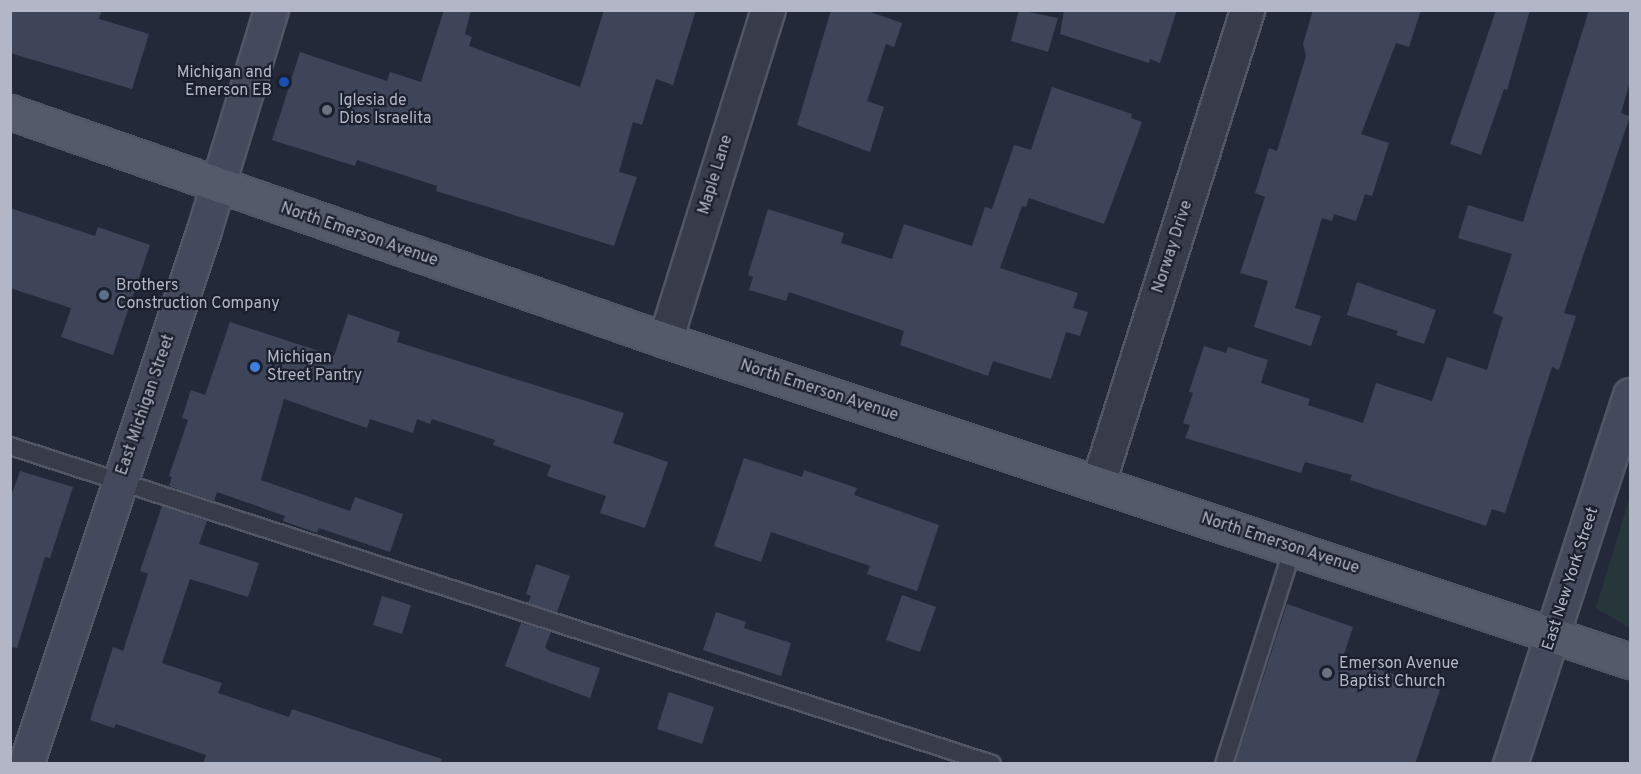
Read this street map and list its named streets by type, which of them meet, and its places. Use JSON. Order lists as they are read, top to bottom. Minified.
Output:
{"streets":{"main road":["North Emerson Avenue","East Michigan Street","East New York Street"],"street":["Maple Lane","Norway Drive"]},"crossings":[["Maple Lane","North Emerson Avenue"],["North Emerson Avenue","Norway Drive"],["North Emerson Avenue","East Michigan Street"],["North Emerson Avenue","East New York Street"]],"places":["Michigan and Emerson EB","Iglesia de Dios Israelita","Brothers Construction Company","Michigan Street Pantry","Emerson Avenue Baptist Church"]}
